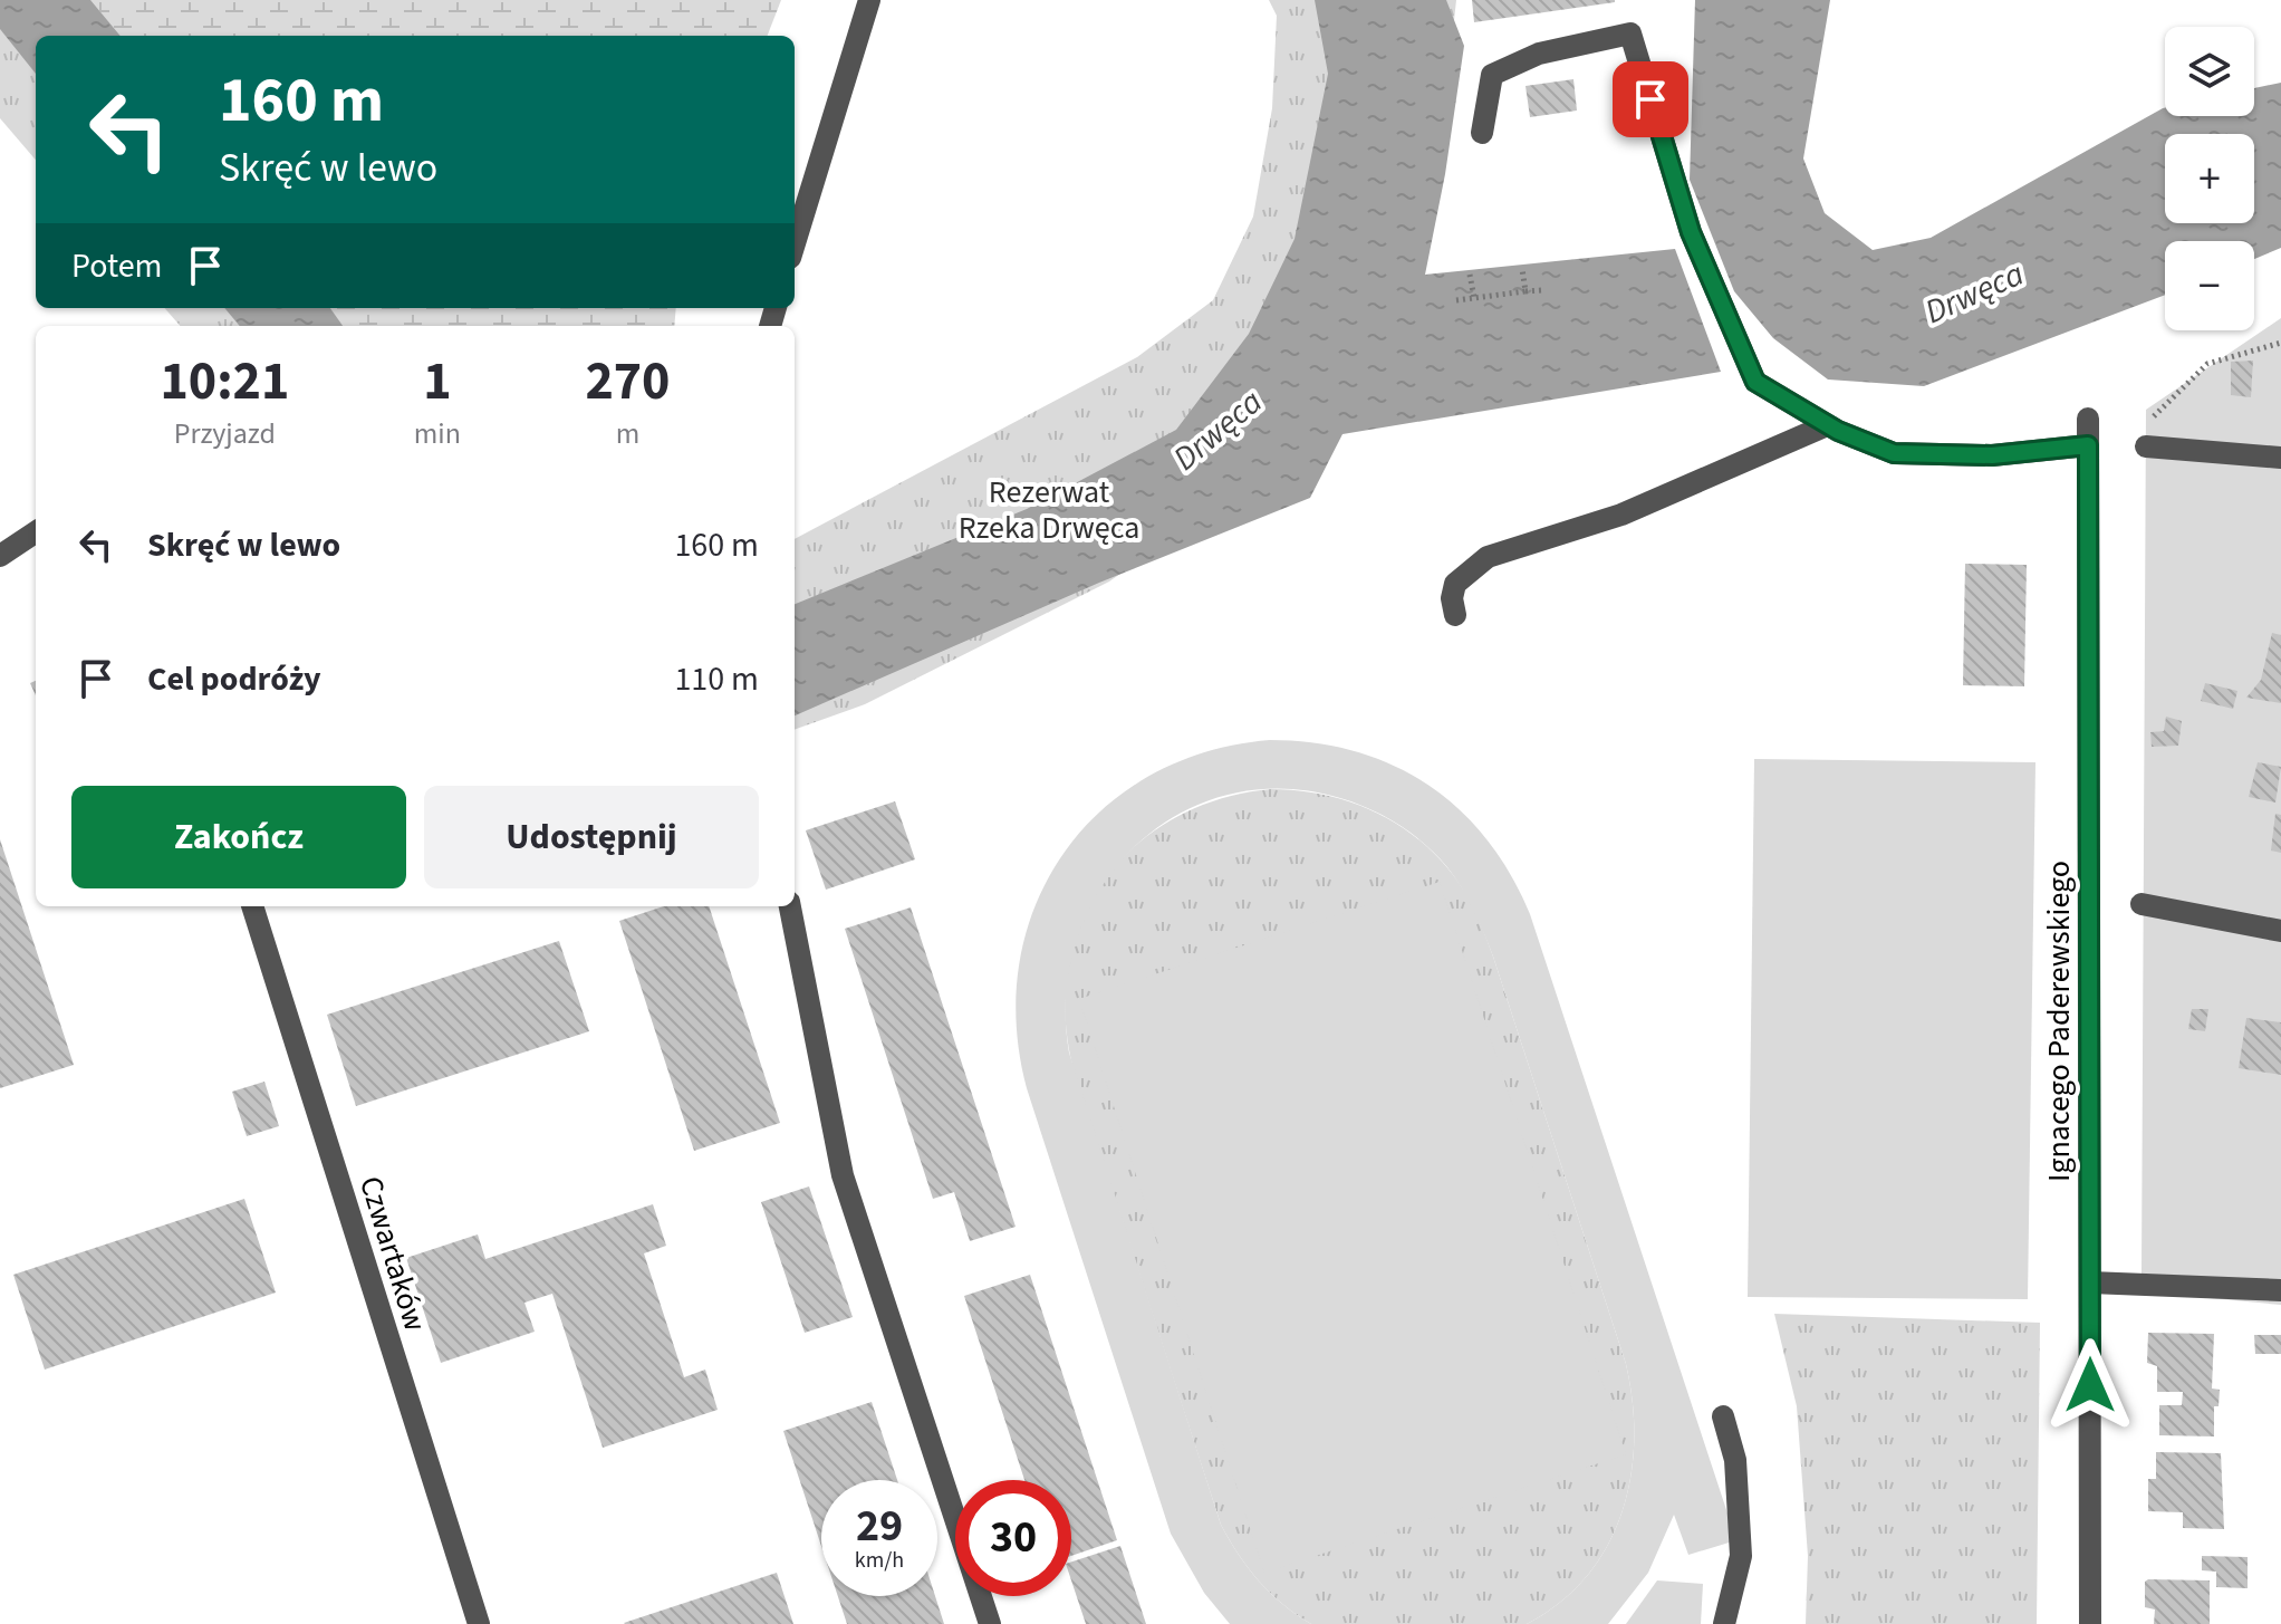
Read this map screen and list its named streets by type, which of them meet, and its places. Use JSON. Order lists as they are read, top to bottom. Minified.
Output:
{"streets":{"street":["Ignacego Paderewskiego","Czwartaków"]},"water":["Drwęca"],"parks":["Rezerwat Rzeka Drwęca"],"page":{"map_buttons":["+","−"],"turn":["160 m","Skręć w lewo"],"then":"Potem","eta":["10:21","Przyjazd","1","min","270","m"],"list":[{"name":"Skręć w lewo","value":"160 m"},{"name":"Cel podróży","value":"110 m"}],"buttons":["Zakończ","Udostępnij"],"speed":"29 km/h","limit":"30"}}
